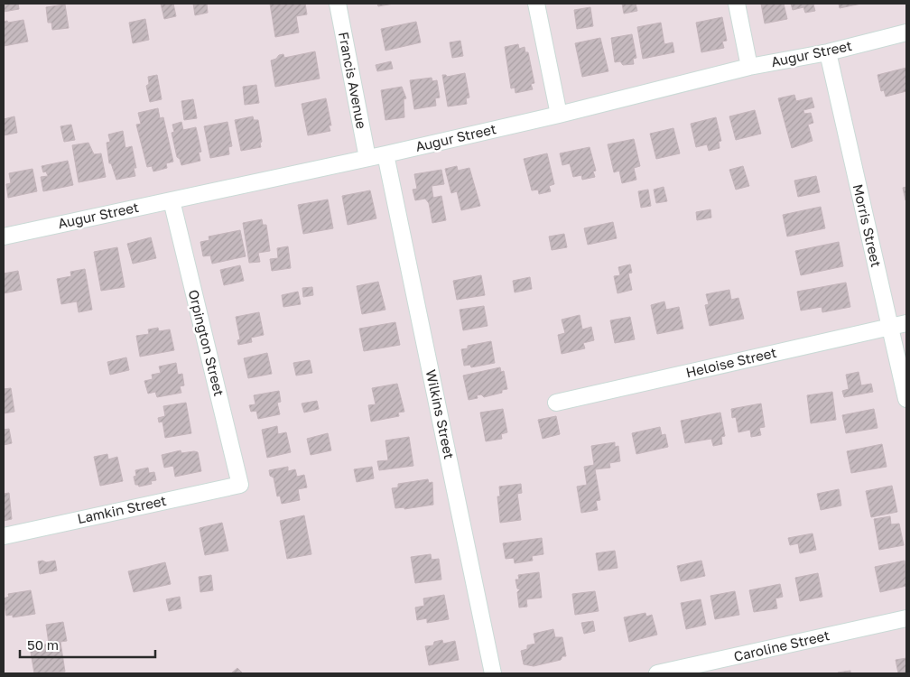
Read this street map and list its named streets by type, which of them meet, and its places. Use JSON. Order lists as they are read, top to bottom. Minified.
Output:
{"streets":{"street":["Augur Street","Francis Avenue","Morris Street","Orpington Street","Heloise Street","Wilkins Street","Lamkin Street","Caroline Street"]},"crossings":[["Augur Street","Francis Avenue"],["Augur Street","Morris Street"],["Augur Street","Orpington Street"],["Augur Street","Wilkins Street"],["Morris Street","Heloise Street"],["Orpington Street","Lamkin Street"]],"scale_bar":"50 m"}
